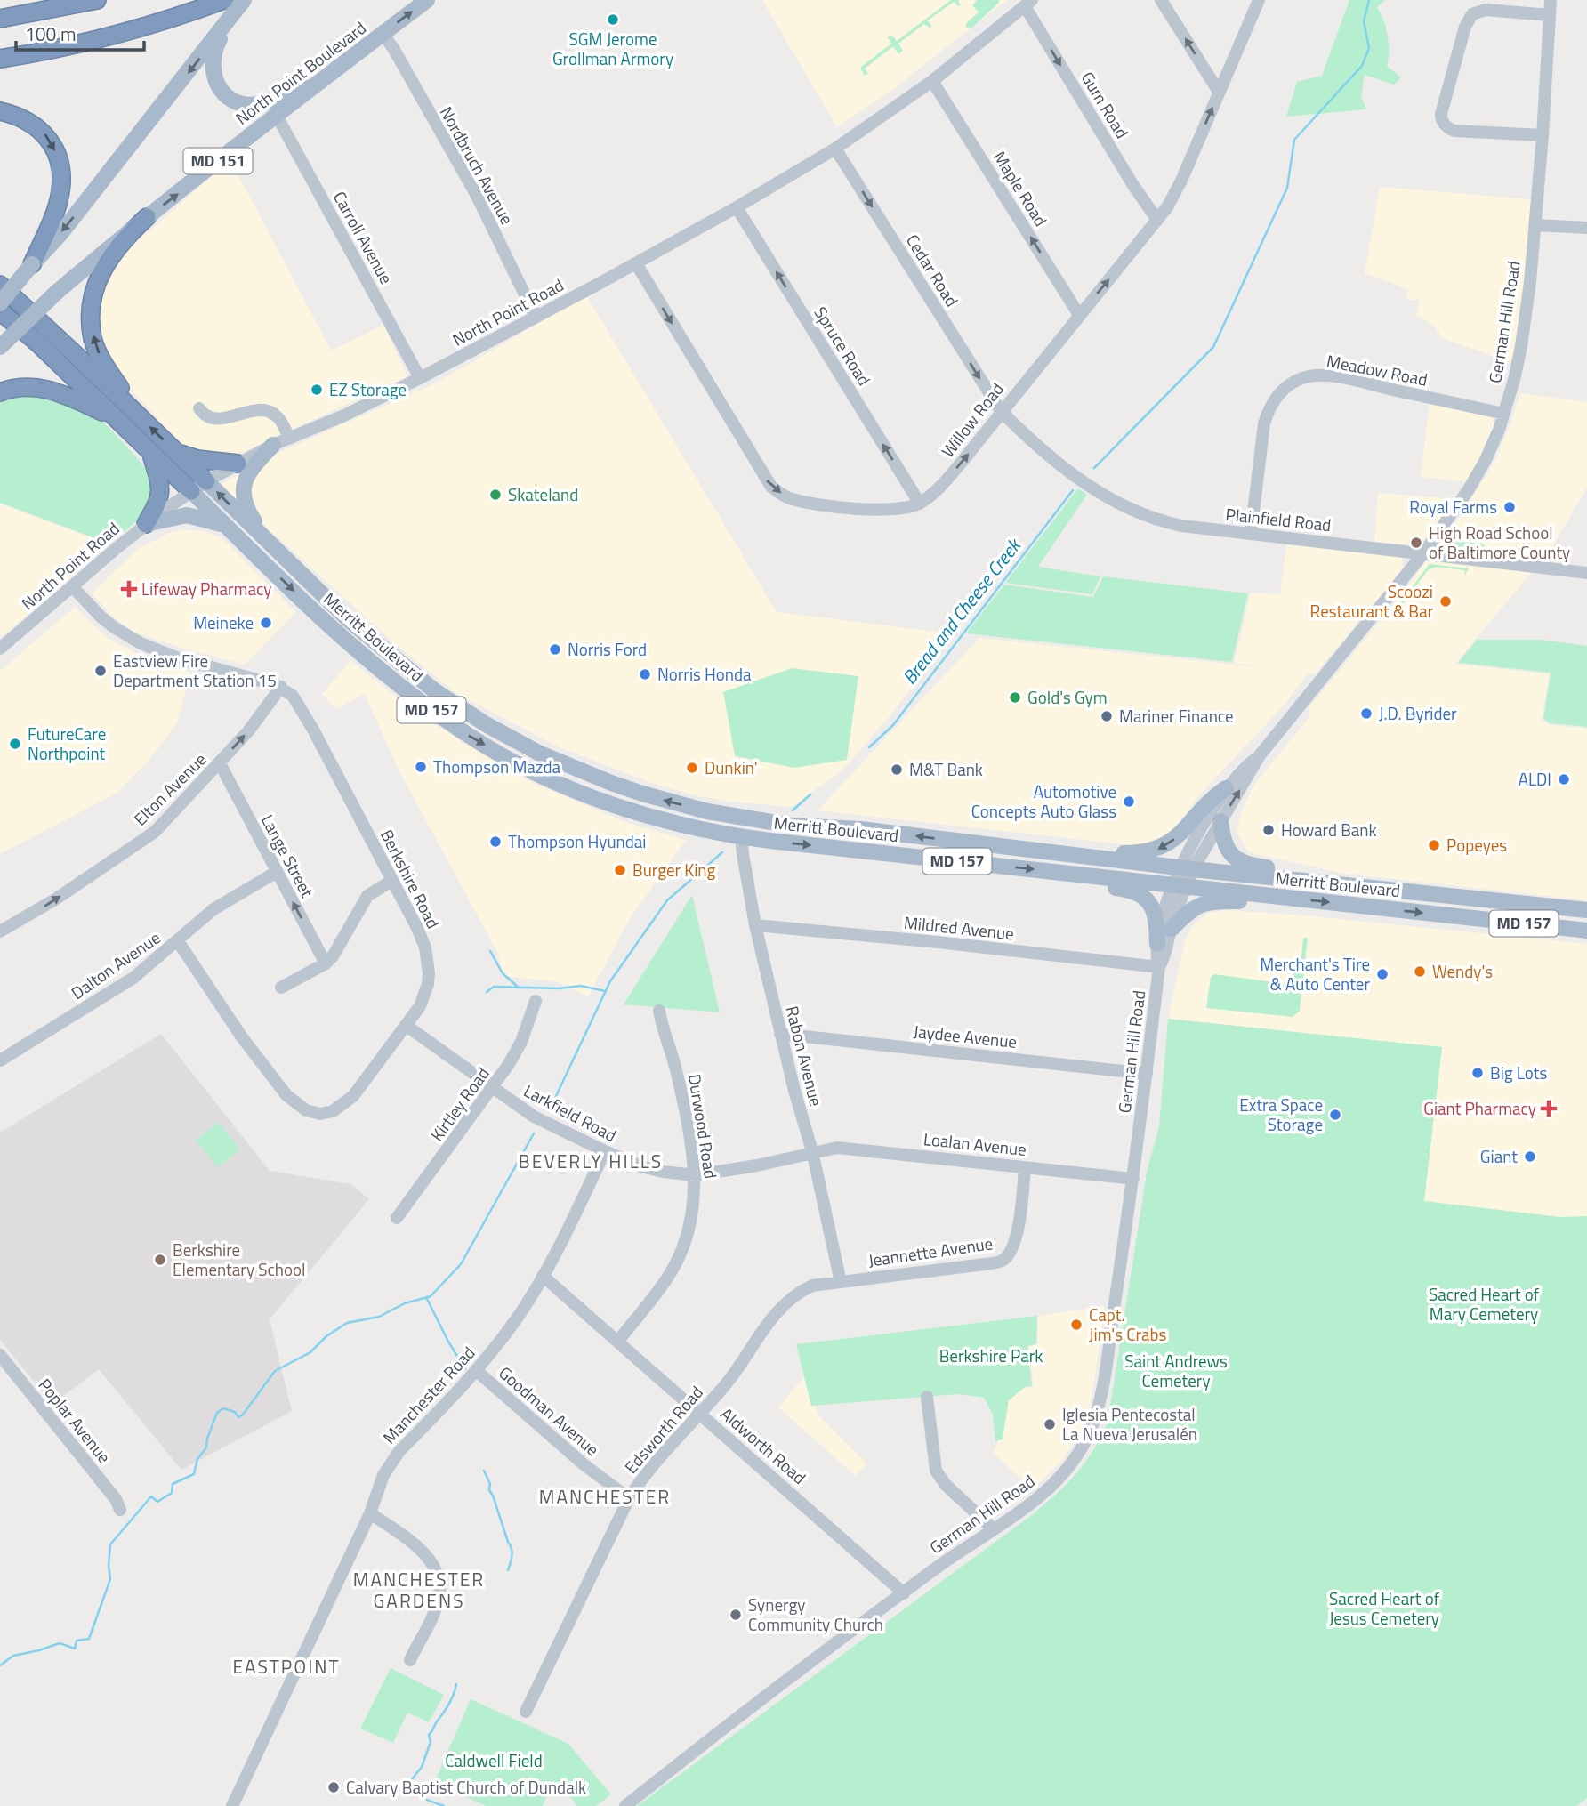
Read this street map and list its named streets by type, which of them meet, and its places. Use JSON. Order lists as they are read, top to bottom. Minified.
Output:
{"streets":{"main road":["North Point Boulevard","MD 151","Merritt Boulevard","MD 157"],"street":["Gum Road","Nordbruch Avenue","Maple Road","Carroll Avenue","Cedar Road","North Point Road","German Hill Road","Spruce Road","Meadow Road","Willow Road","Plainfield Road","Elton Avenue","Lange Street","Berkshire Road","Mildred Avenue","Dalton Avenue","Jaydee Avenue","Rabon Avenue","Kirtley Road","Larkfield Road","Durwood Road","Loalan Avenue","Jeannette Avenue","Manchester Road","Goodman Avenue","Poplar Avenue","Edsworth Road","Aldworth Road"]},"crossings":[["North Point Boulevard","Nordbruch Avenue"],["North Point Boulevard","Carroll Avenue"],["Gum Road","North Point Road"],["Gum Road","Willow Road"],["Nordbruch Avenue","North Point Road"],["Maple Road","North Point Road"],["Maple Road","Willow Road"],["Carroll Avenue","North Point Road"],["Cedar Road","North Point Road"],["Cedar Road","Willow Road"],["Cedar Road","Plainfield Road"],["North Point Road","Spruce Road"],["North Point Road","Merritt Boulevard"],["German Hill Road","Meadow Road"],["German Hill Road","Plainfield Road"],["German Hill Road","Merritt Boulevard"],["German Hill Road","Mildred Avenue"],["German Hill Road","Jaydee Avenue"],["German Hill Road","Loalan Avenue"],["German Hill Road","Aldworth Road"],["Spruce Road","Willow Road"],["Meadow Road","Plainfield Road"],["Willow Road","Plainfield Road"],["Merritt Boulevard","Rabon Avenue"],["Elton Avenue","Lange Street"],["Elton Avenue","Berkshire Road"],["Lange Street","Dalton Avenue"],["Berkshire Road","Dalton Avenue"],["Berkshire Road","Larkfield Road"],["Mildred Avenue","Rabon Avenue"],["Jaydee Avenue","Rabon Avenue"],["Rabon Avenue","Larkfield Road"],["Rabon Avenue","Loalan Avenue"],["Rabon Avenue","Jeannette Avenue"],["Rabon Avenue","Edsworth Road"],["Kirtley Road","Larkfield Road"],["Larkfield Road","Durwood Road"],["Larkfield Road","Loalan Avenue"],["Larkfield Road","Manchester Road"],["Durwood Road","Aldworth Road"],["Loalan Avenue","Jeannette Avenue"],["Jeannette Avenue","Edsworth Road"],["Manchester Road","Goodman Avenue"],["Manchester Road","Aldworth Road"],["Goodman Avenue","Edsworth Road"],["Edsworth Road","Aldworth Road"]],"one_way":["Gum Road","Maple Road","Cedar Road","Spruce Road","Willow Road","Elton Avenue","Lange Street"],"districts":["BEVERLY HILLS","MANCHESTER","MANCHESTER GARDENS","EASTPOINT"],"water":["Bread and Cheese Creek"],"parks":["Sacred Heart of Mary Cemetery","Berkshire Park","Saint Andrews Cemetery","Sacred Heart of Jesus Cemetery","Caldwell Field"],"places":{"other":["SGM Jerome Grollman Armory","EZ Storage","Skateland","Royal Farms","High Road School of Baltimore County","Scoozi Restaurant & Bar","Meineke","Norris Ford","Eastview Fire Department Station 15","Norris Honda","Gold's Gym","J.D. Byrider","Mariner Finance","FutureCare Northpoint","Thompson Mazda","Dunkin'","M&T Bank","ALDI","Automotive Concepts Auto Glass","Howard Bank","Thompson Hyundai","Popeyes","Burger King","Wendy's","Merchant's Tire & Auto Center","Big Lots","Extra Space Storage","Giant","Berkshire Elementary School","Capt. Jim's Crabs","Iglesia Pentecostal La Nueva Jerusalén","Synergy Community Church","Calvary Baptist Church of Dundalk"],"health":["Lifeway Pharmacy","Giant Pharmacy"]},"scale_bar":"100 m"}
